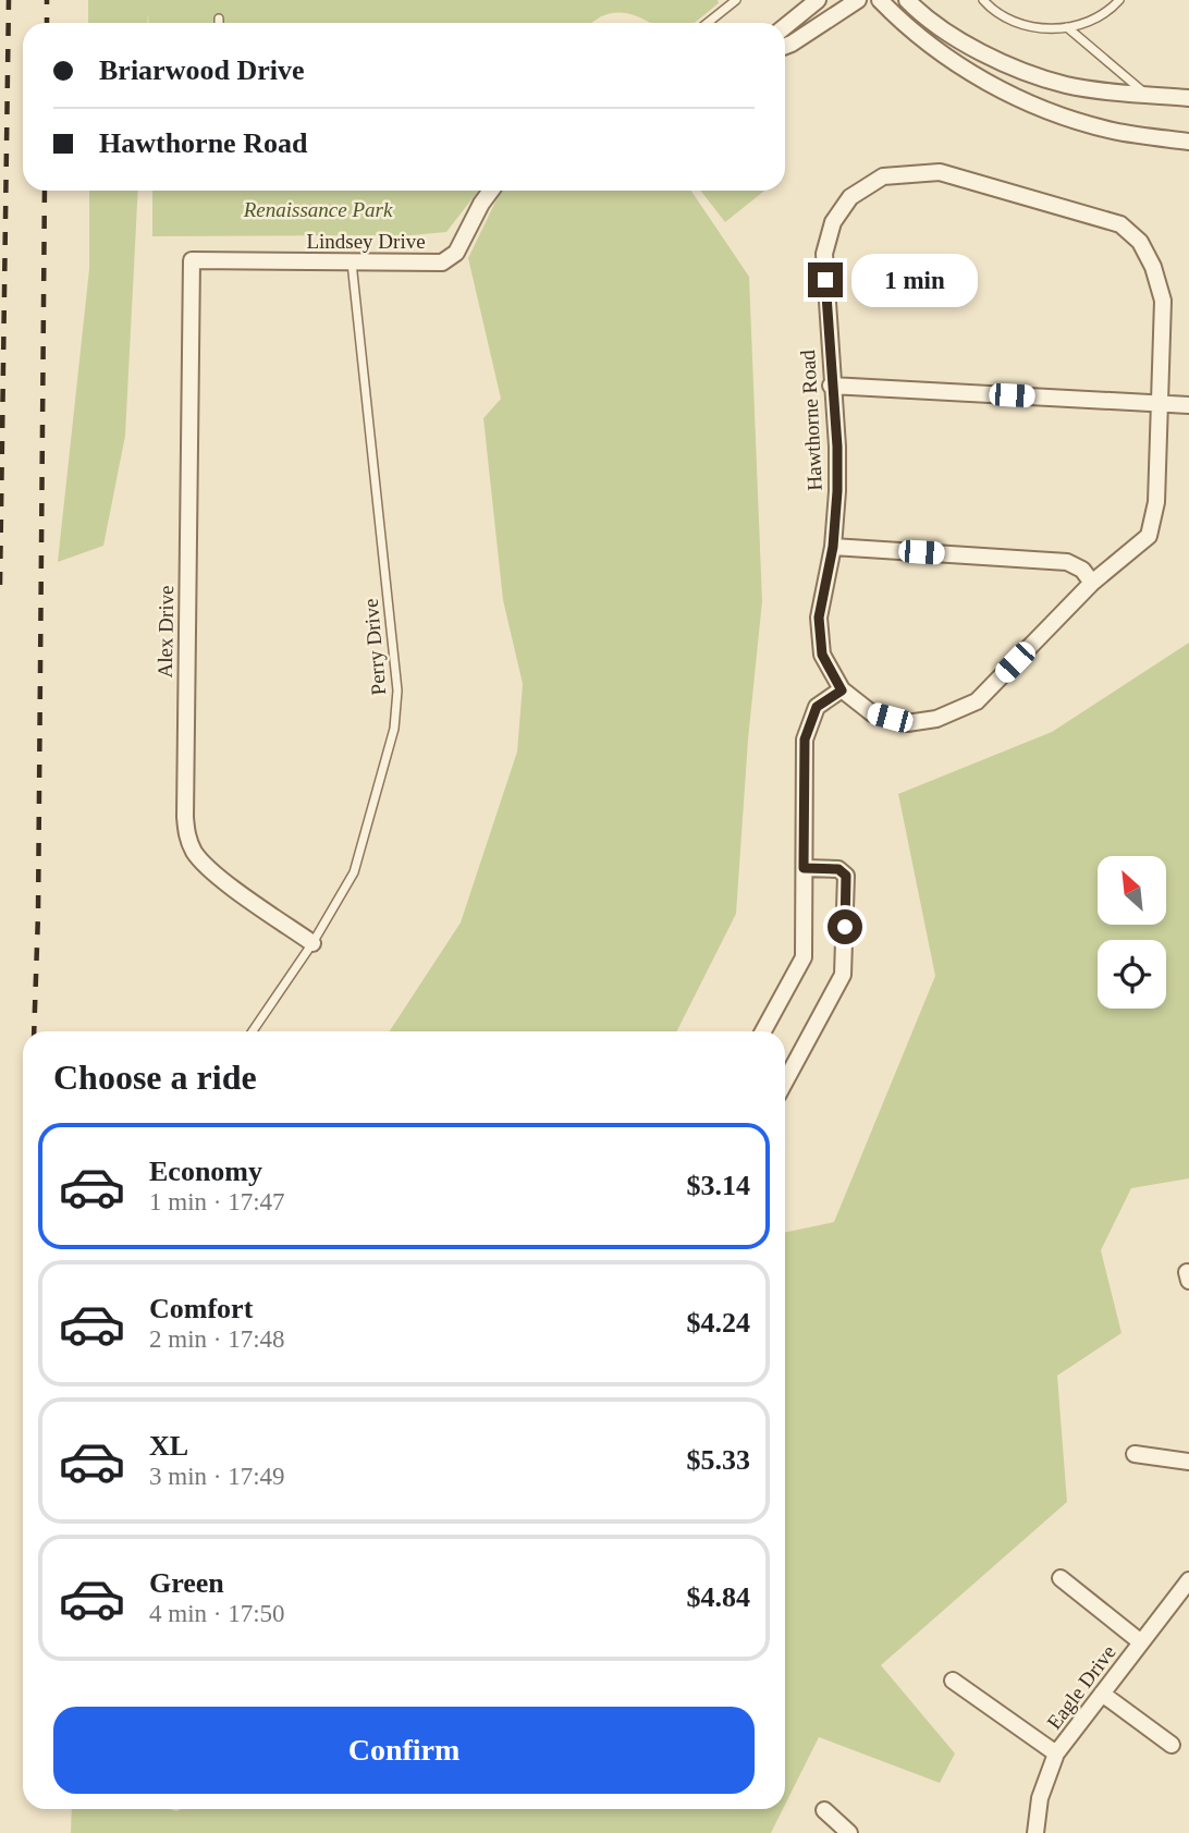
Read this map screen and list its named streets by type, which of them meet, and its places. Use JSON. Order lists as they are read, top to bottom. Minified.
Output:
{"streets":{"street":["Lindsey Drive","Hawthorne Road","Alex Drive","Eagle Drive"],"lane":["Perry Drive"]},"crossings":[["Lindsey Drive","Alex Drive"],["Lindsey Drive","Perry Drive"],["Alex Drive","Perry Drive"]],"parks":["Renaissance Park"],"north":"top left","page":{"banner":["Briarwood Drive","Hawthorne Road"],"bubble":"1 min","heading":"Choose a ride","list":[{"name":"Economy","note":"1 min · 17:47","value":"$3.14"},{"name":"Comfort","note":"2 min · 17:48","value":"$4.24"},{"name":"XL","note":"3 min · 17:49","value":"$5.33"},{"name":"Green","note":"4 min · 17:50","value":"$4.84"}],"buttons":"Confirm"}}
